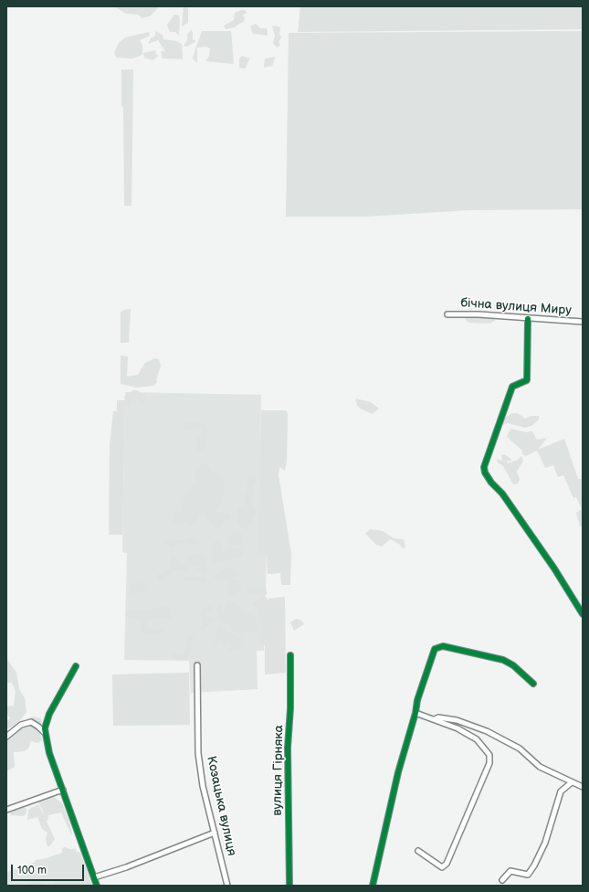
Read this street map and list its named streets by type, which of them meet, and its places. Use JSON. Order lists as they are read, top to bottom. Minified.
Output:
{"streets":{"street":["бічна вулиця Миру","вулиця Гірняка","Козацька вулиця"]},"scale_bar":"100 m"}
